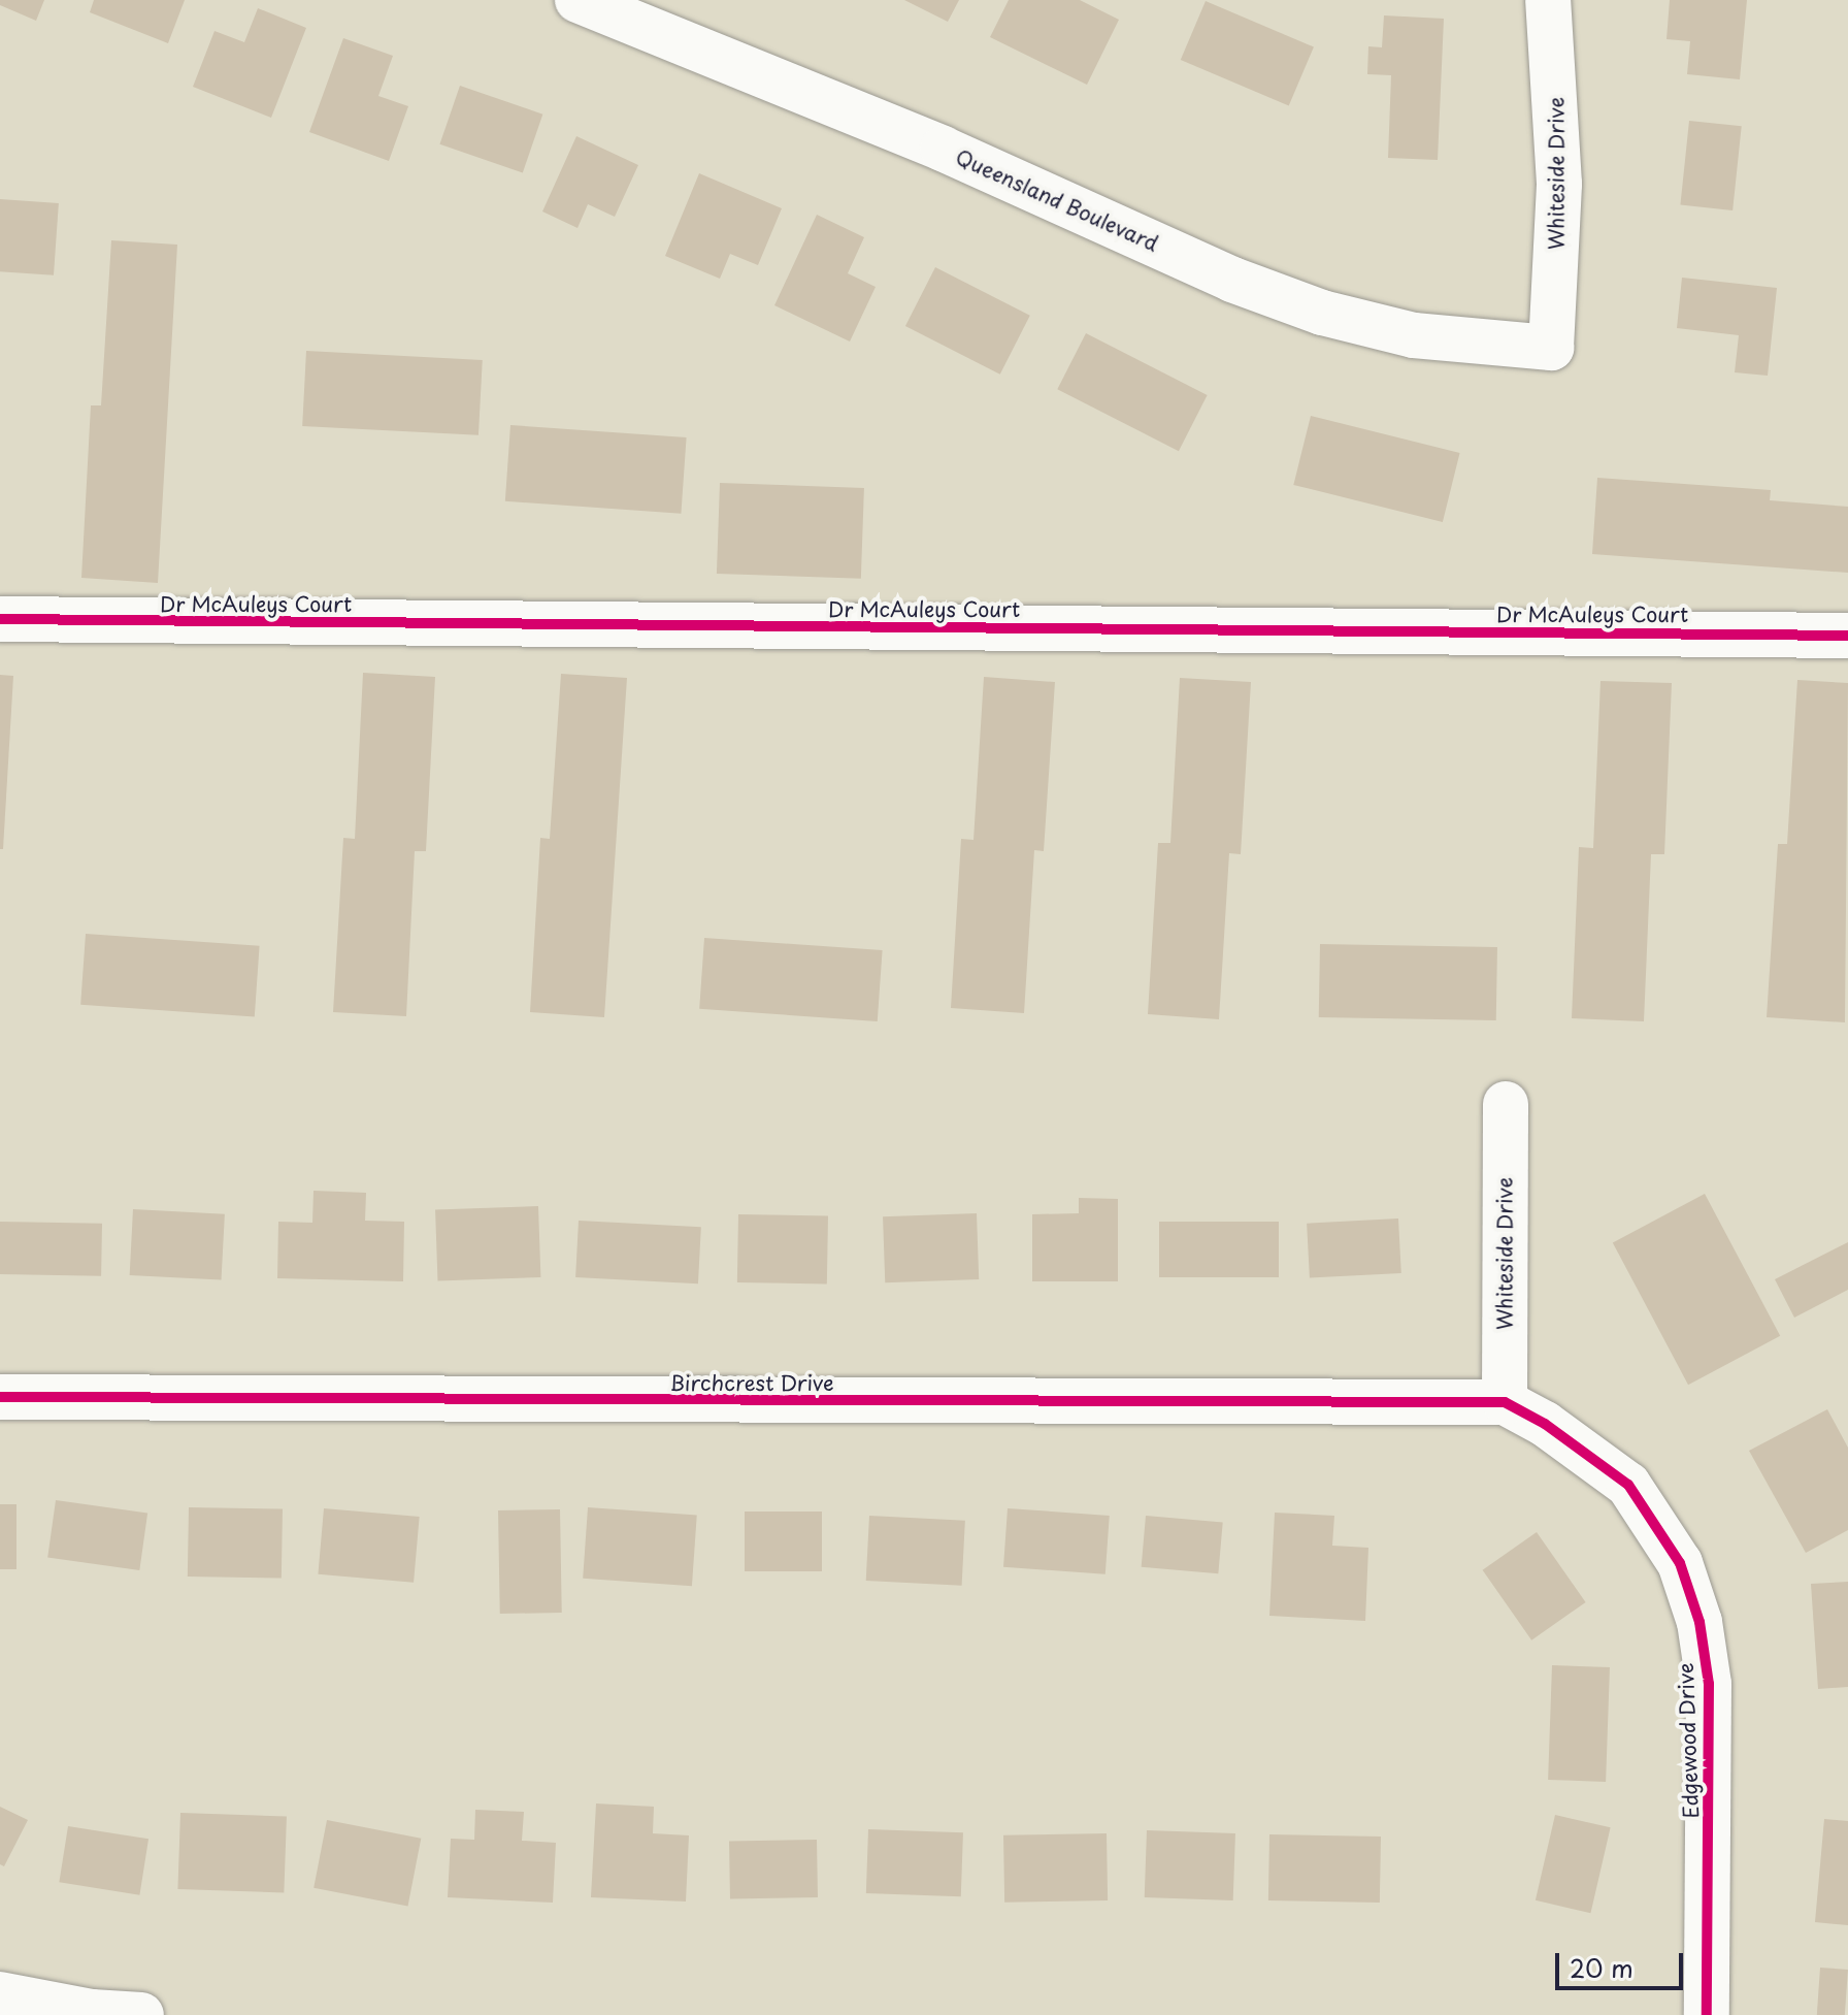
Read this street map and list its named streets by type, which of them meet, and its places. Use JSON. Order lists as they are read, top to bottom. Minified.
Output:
{"streets":{"street":["Whiteside Drive","Queensland Boulevard","Dr McAuleys Court","Birchcrest Drive","Edgewood Drive"]},"crossings":[["Whiteside Drive","Queensland Boulevard"],["Whiteside Drive","Birchcrest Drive"],["Whiteside Drive","Edgewood Drive"],["Birchcrest Drive","Edgewood Drive"]],"scale_bar":"20 m"}
